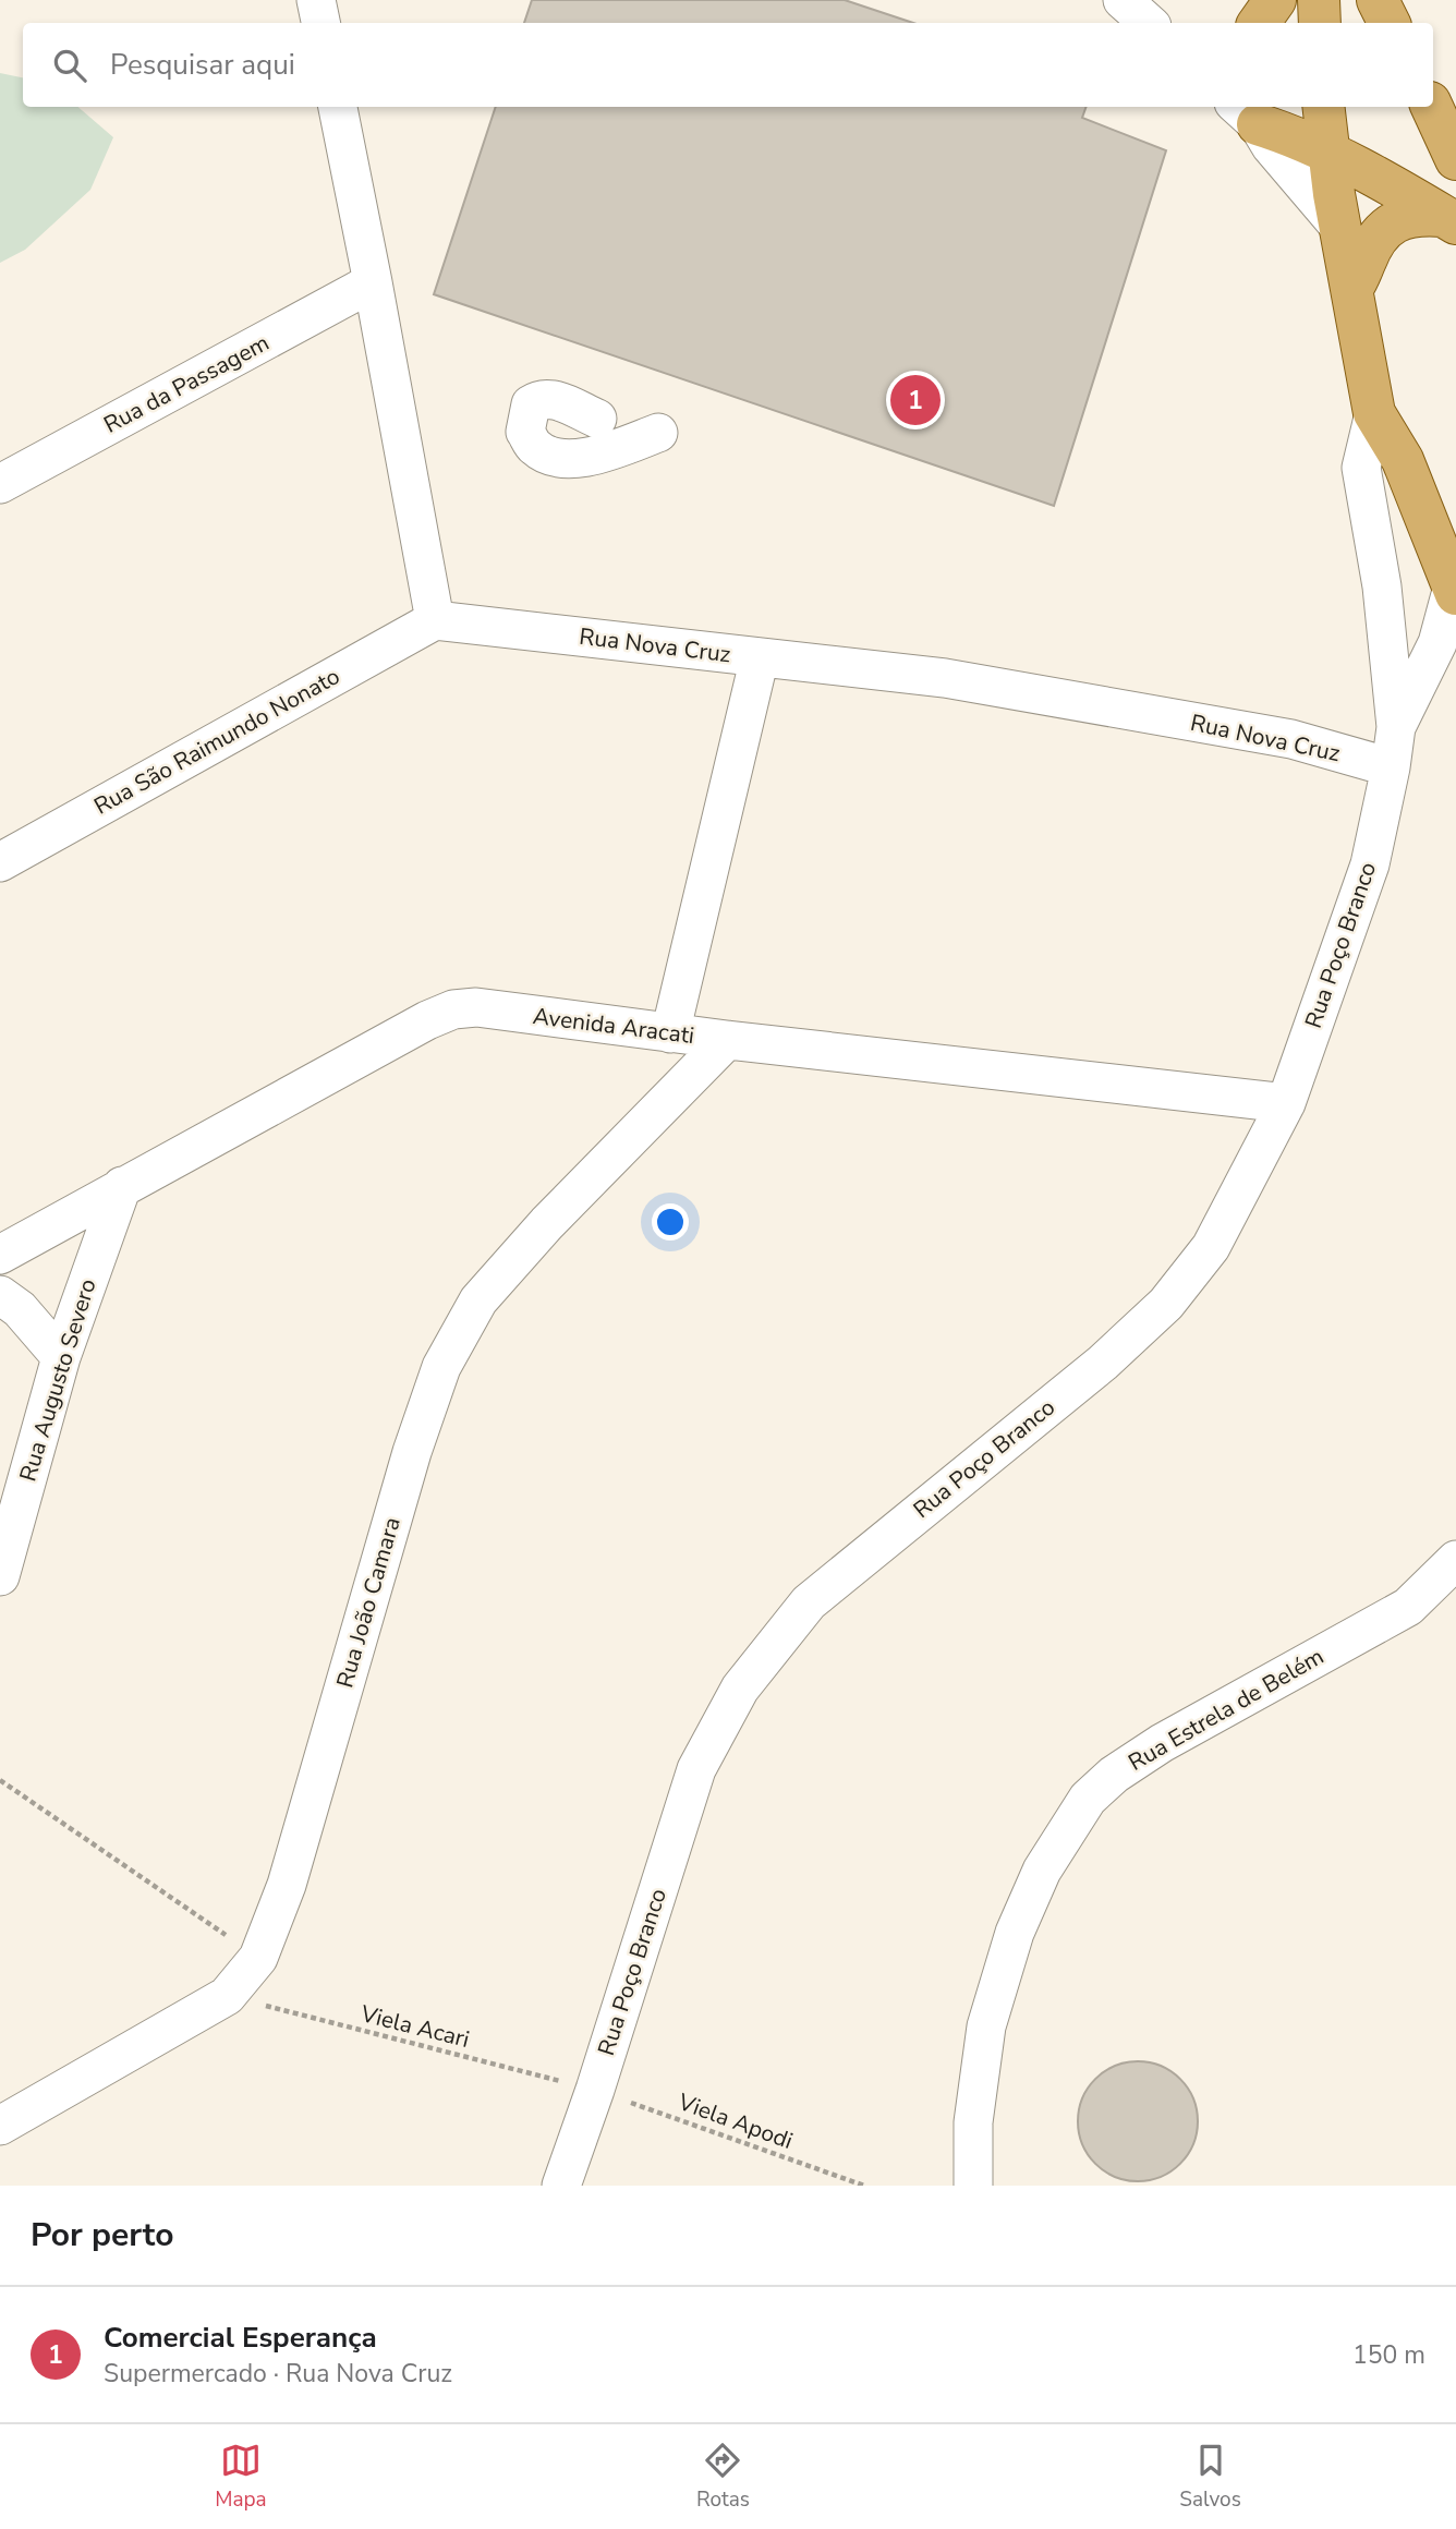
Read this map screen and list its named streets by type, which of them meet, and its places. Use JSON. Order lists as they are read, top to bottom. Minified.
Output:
{"streets":{"street":["Rua da Passagem","Rua Nova Cruz","Rua São Raimundo Nonato","Rua Poço Branco","Avenida Aracati","Rua Augusto Severo","Rua João Camara","Rua Estrela de Belém"],"path":["Viela Acari","Viela Apodi"]},"crossings":[["Rua Nova Cruz","Rua São Raimundo Nonato"],["Rua Nova Cruz","Rua Poço Branco"],["Rua Poço Branco","Avenida Aracati"],["Rua Poço Branco","Viela Acari"],["Rua Poço Branco","Viela Apodi"],["Avenida Aracati","Rua Augusto Severo"],["Avenida Aracati","Rua João Camara"],["Rua João Camara","Viela Acari"],["Viela Acari","Viela Apodi"]],"page":{"search":"Pesquisar aqui","pins":"1","heading":"Por perto","list":[{"mark":"1","name":"Comercial Esperança","note":"Supermercado · Rua Nova Cruz","value":"150 m"}],"nav":["Mapa","Rotas","Salvos"]}}
